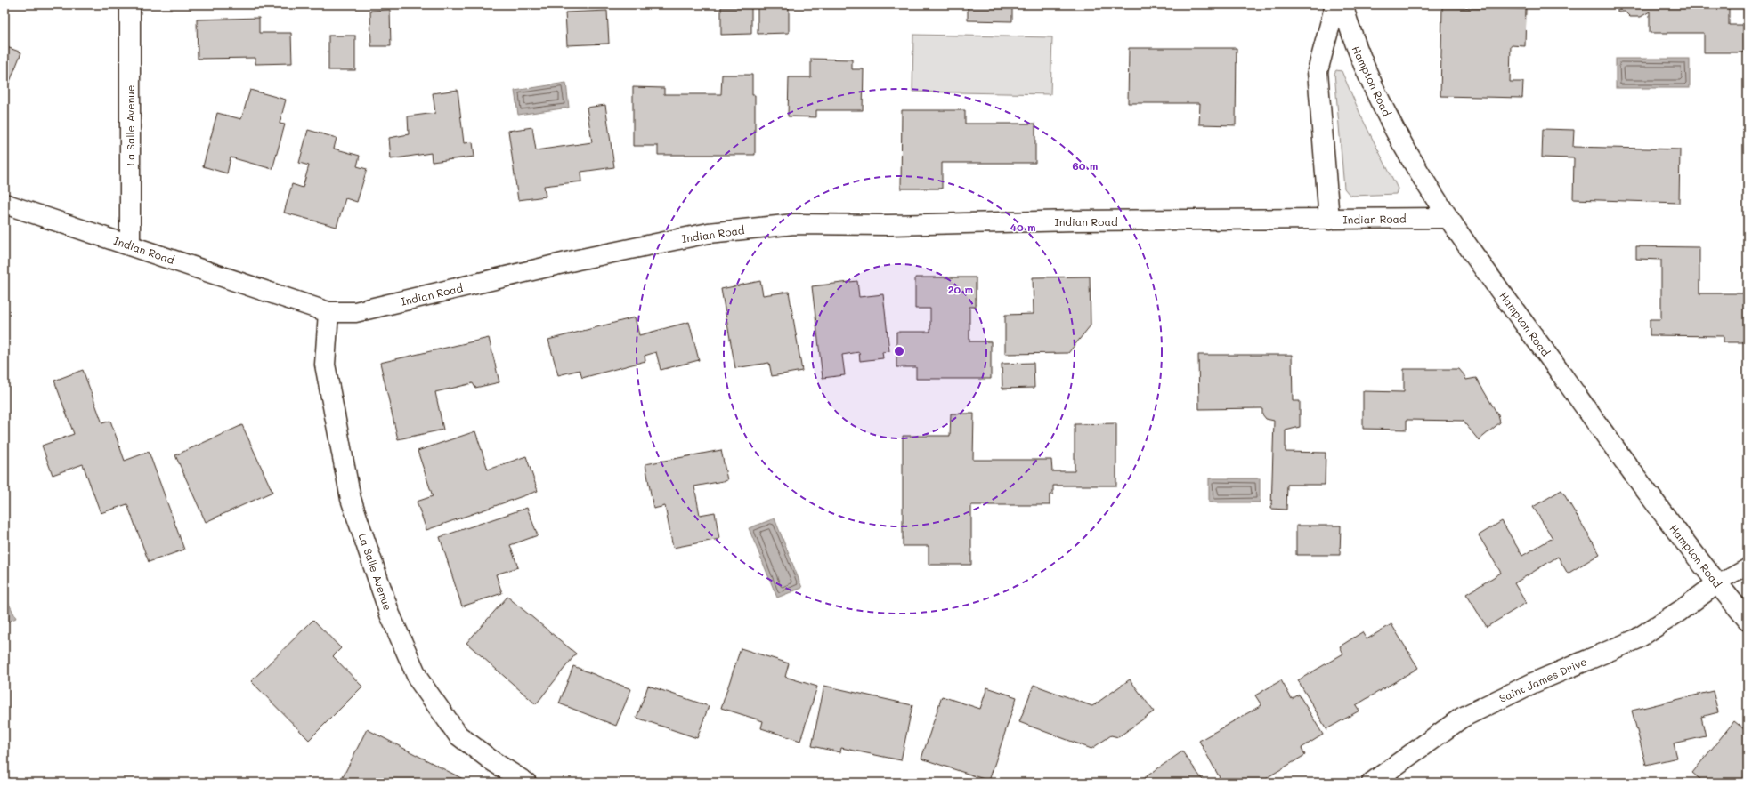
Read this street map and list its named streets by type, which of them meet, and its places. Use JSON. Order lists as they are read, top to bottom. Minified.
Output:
{"streets":{"street":["Hampton Road","La Salle Avenue","Indian Road","Saint James Drive"]},"crossings":[["Hampton Road","Indian Road"],["Hampton Road","Saint James Drive"],["La Salle Avenue","Indian Road"]],"rings":["60 m","40 m","20 m"]}
